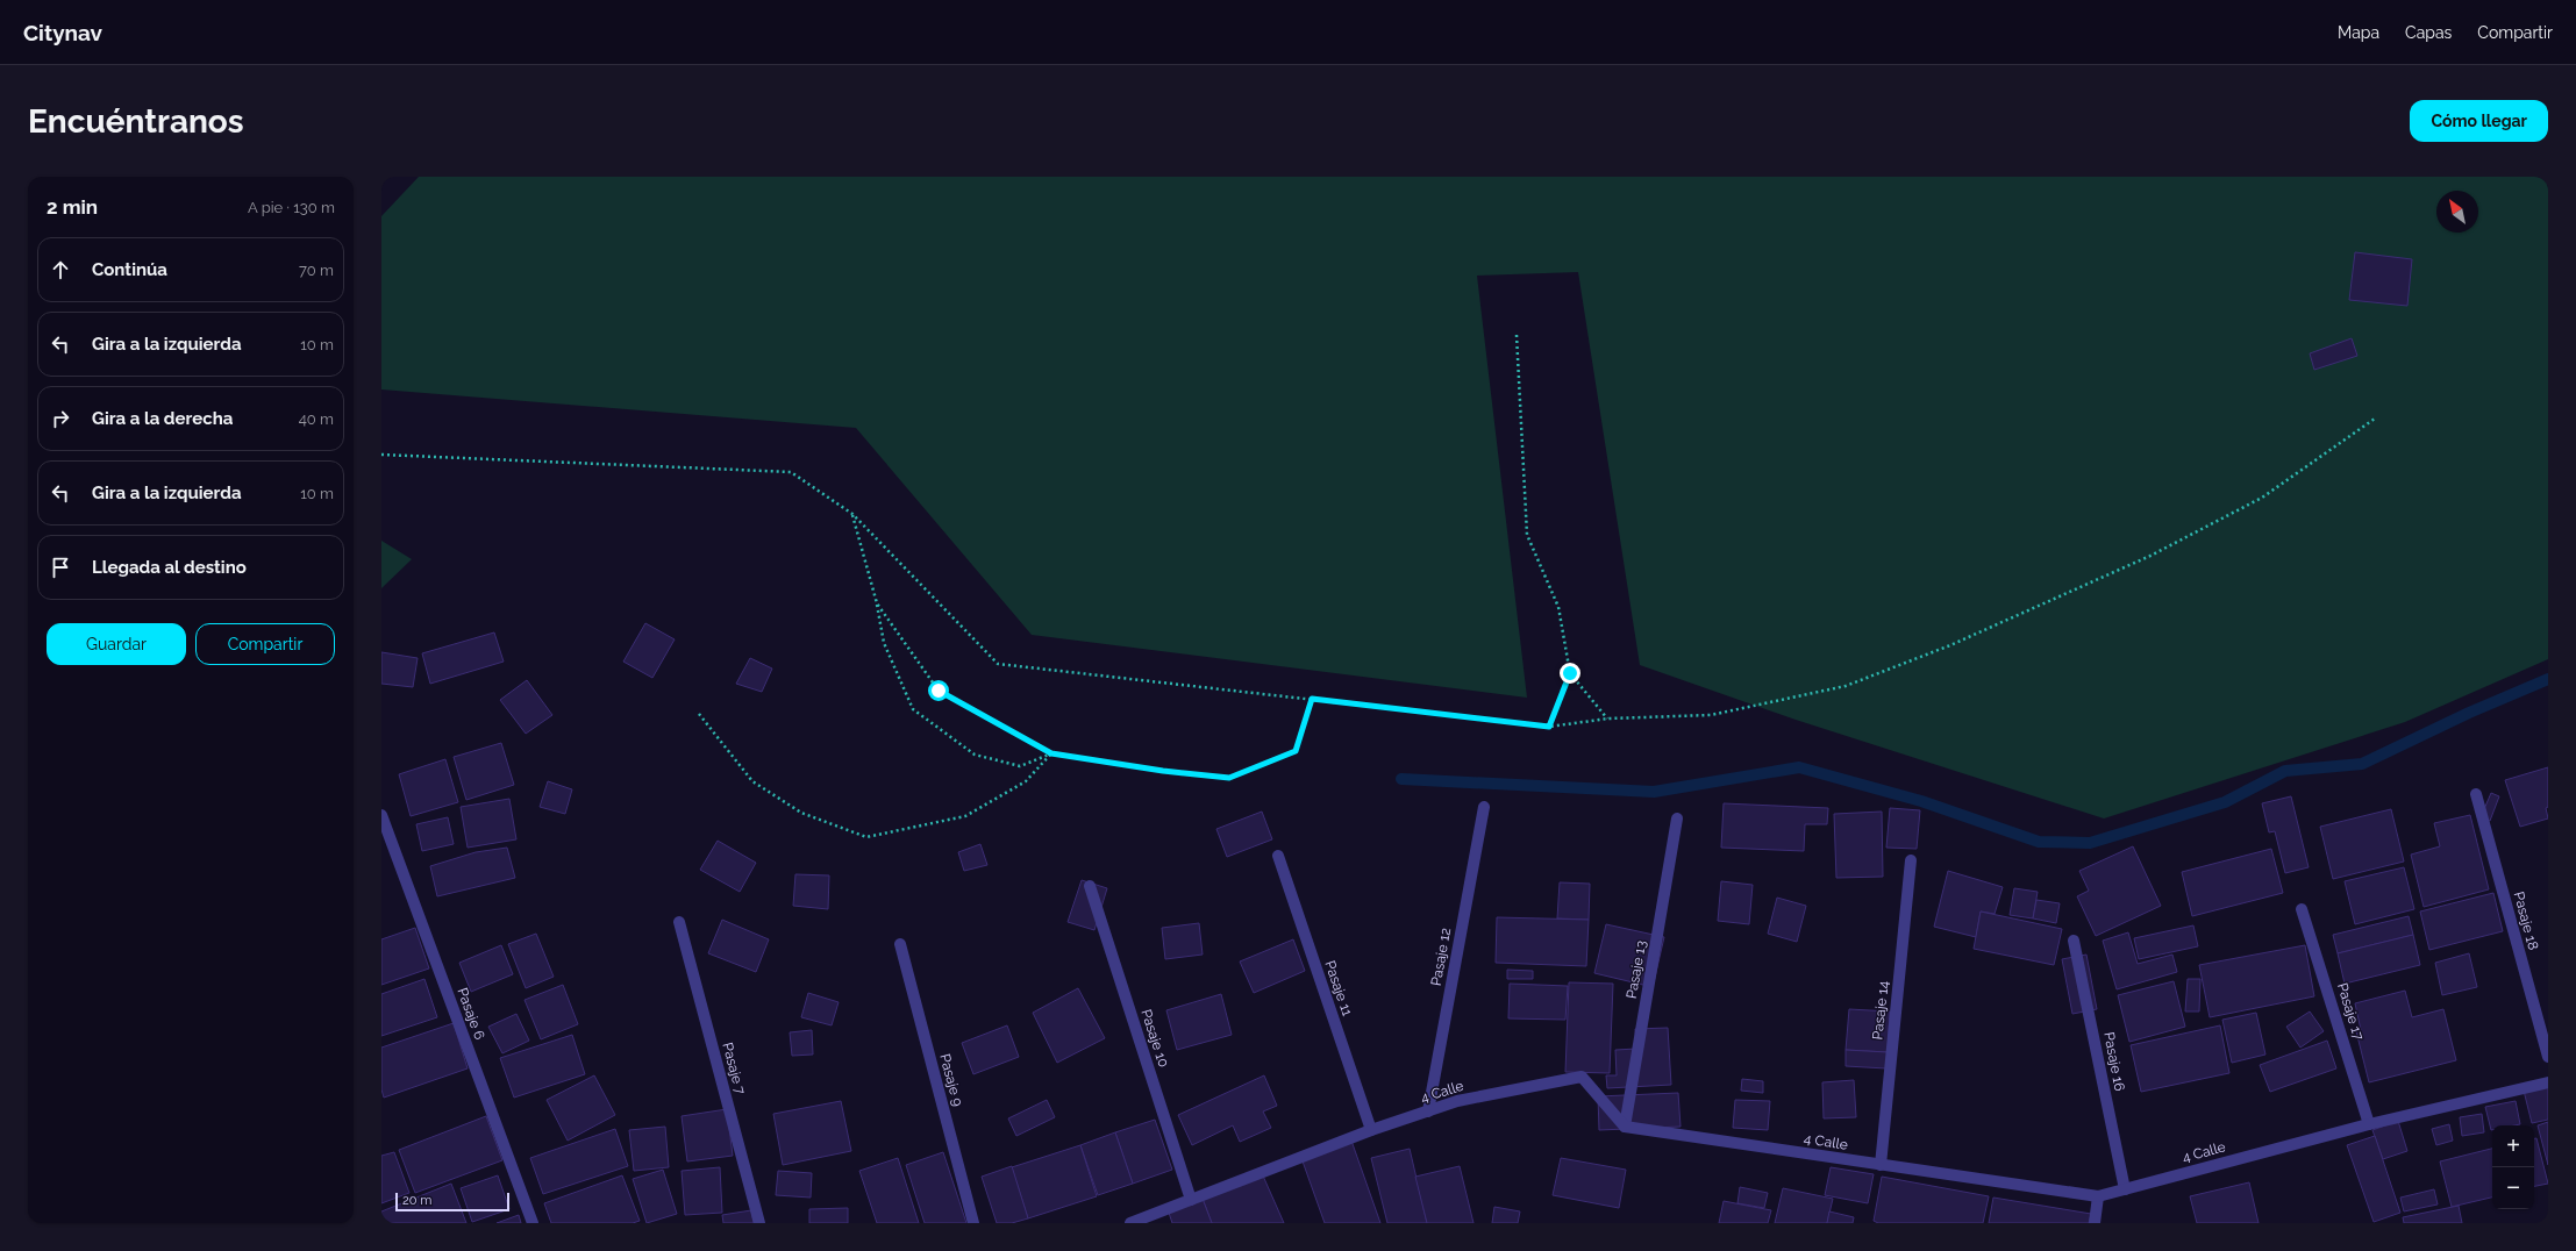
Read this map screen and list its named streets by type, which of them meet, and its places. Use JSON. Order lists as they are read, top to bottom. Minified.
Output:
{"streets":{"street":["Pasaje 18","Pasaje 12","Pasaje 13","Pasaje 11","Pasaje 14","Pasaje 17","Pasaje 6","Pasaje 10","Pasaje 16","Pasaje 7","Pasaje 9","4 Calle"]},"crossings":[["Pasaje 12","4 Calle"],["Pasaje 13","4 Calle"],["Pasaje 11","4 Calle"],["Pasaje 14","4 Calle"],["Pasaje 17","4 Calle"],["Pasaje 10","4 Calle"],["Pasaje 16","4 Calle"]],"scale_bar":"20 m","north":"top left","page":{"header":"Citynav","nav":["Mapa","Capas","Compartir"],"buttons":["Cómo llegar",["Guardar","Compartir"]],"title":"Encuéntranos","heading":["2 min","A pie · 130 m"],"list":[["Continúa","70 m"],["Gira a la izquierda","10 m"],["Gira a la derecha","40 m"],["Gira a la izquierda","10 m"],"Llegada al destino"],"map_buttons":["+","−"],"scale":"20 m"}}
